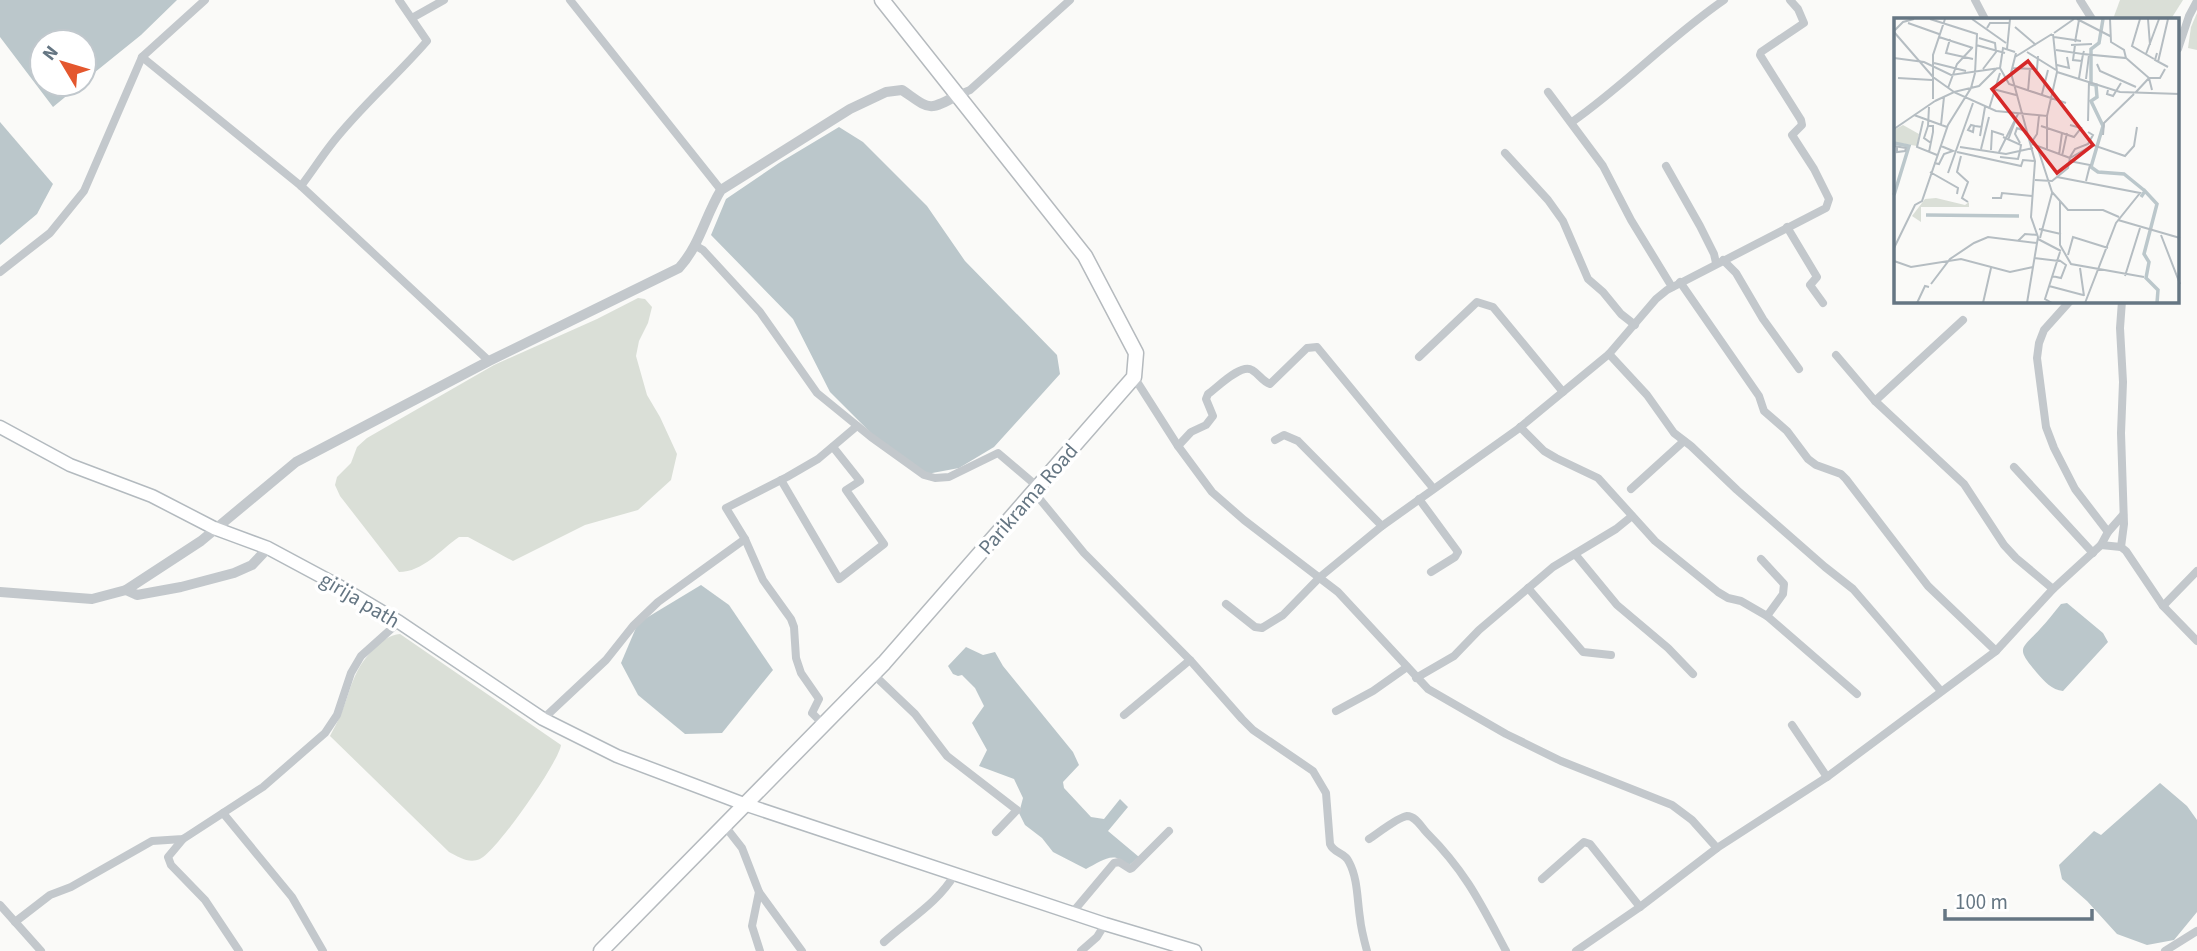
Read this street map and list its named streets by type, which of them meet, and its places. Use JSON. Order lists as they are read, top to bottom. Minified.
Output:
{"streets":{"main road":["Parikrama Road","girija path"]},"crossings":[["Parikrama Road","girija path"]],"scale_bar":"100 m","north":"top left"}
